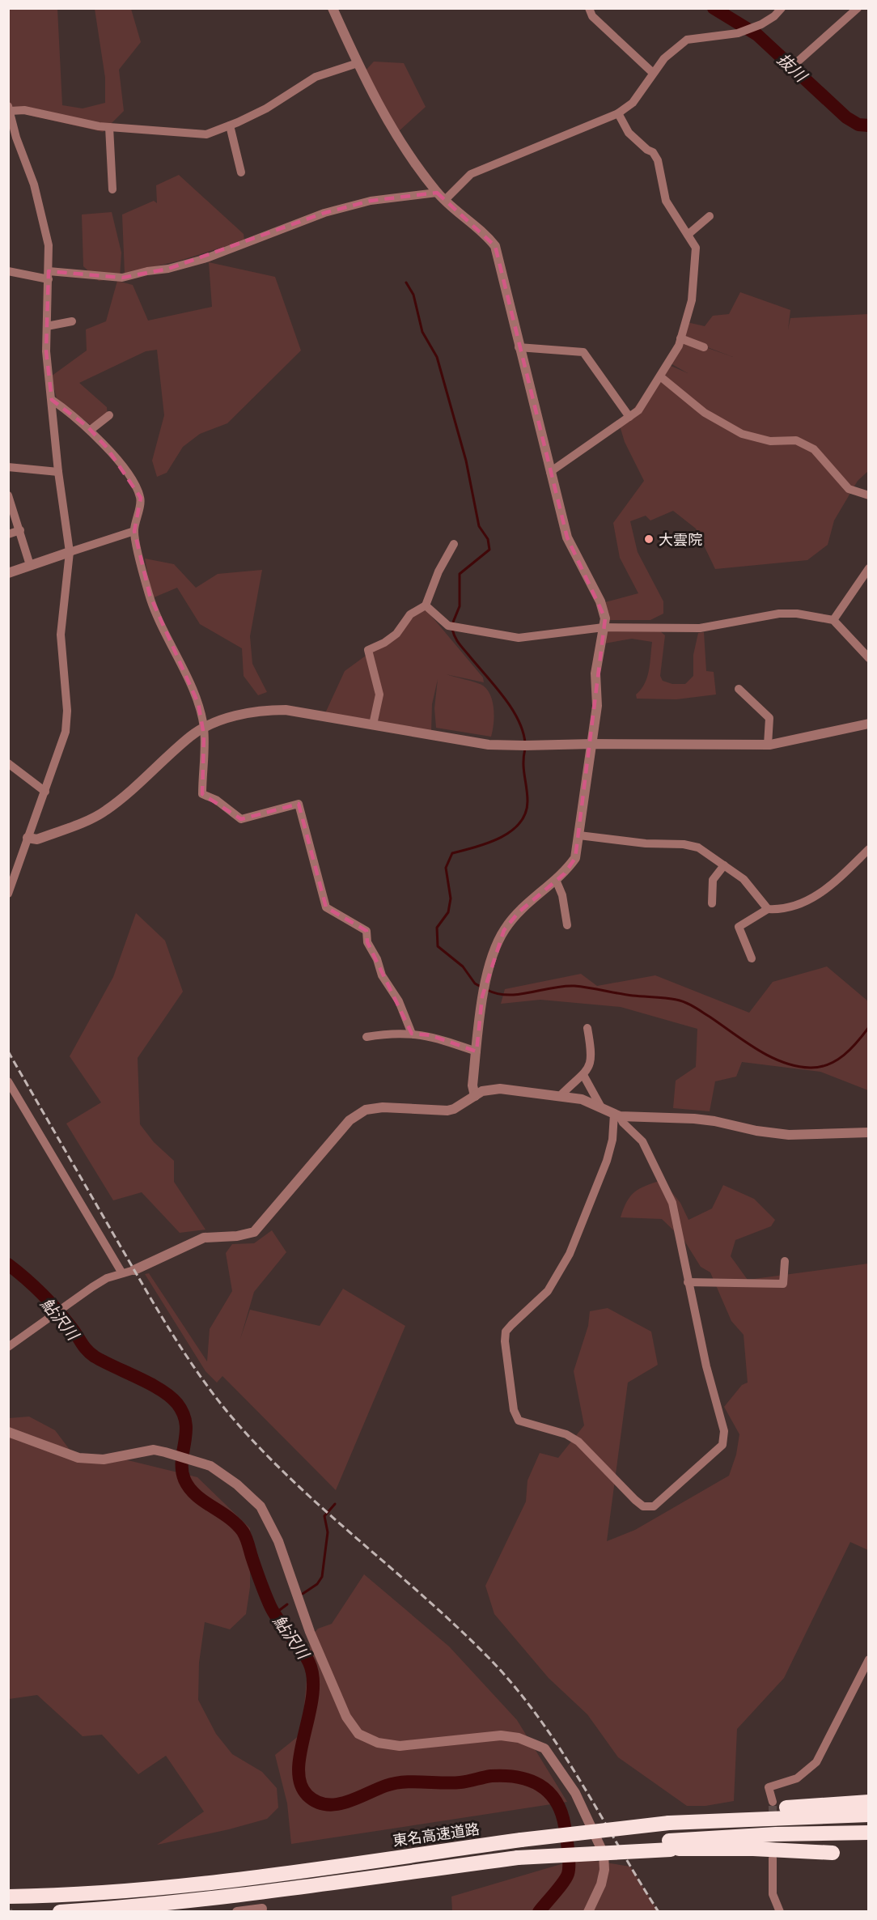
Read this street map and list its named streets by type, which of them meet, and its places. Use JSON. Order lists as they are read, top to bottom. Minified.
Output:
{"streets":{"highway":["東名高速道路"]},"water":["抜川","鮎沢川"],"places":["大雲院"]}
